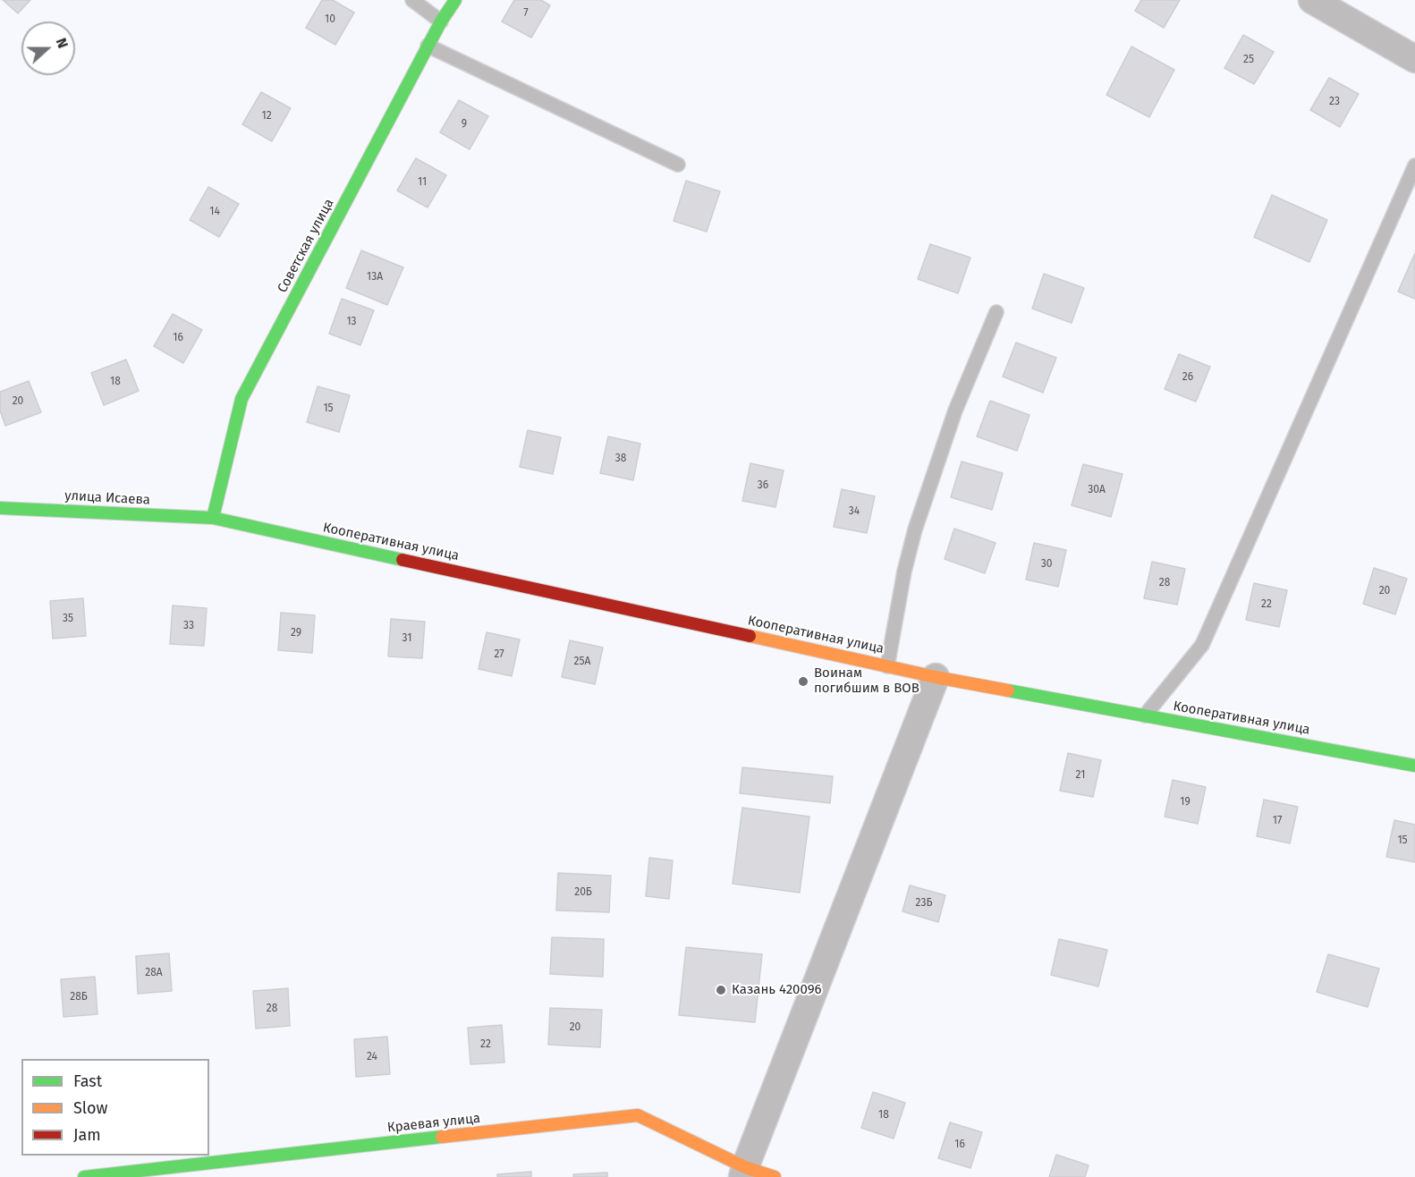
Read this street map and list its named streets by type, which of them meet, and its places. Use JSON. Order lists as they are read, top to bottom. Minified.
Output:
{"streets":{"street":["Советская улица","улица Исаева","Кооперативная улица","Краевая улица"]},"crossings":[["Советская улица","улица Исаева"],["Советская улица","Кооперативная улица"],["улица Исаева","Кооперативная улица"]],"places":["Воинам погибшим в ВОВ","Казань 420096"],"house_numbers":["7","10","25","23","12","9","11","14","13А","13","16","26","18","20","15","38","36","30А","34","30","28","20","22","35","33","29","31","27","25А","21","19","17","15","20Б","23Б","28А","28Б","28","20","22","24","18","16"],"legend":["Fast","Slow","Jam"],"north":"right"}
